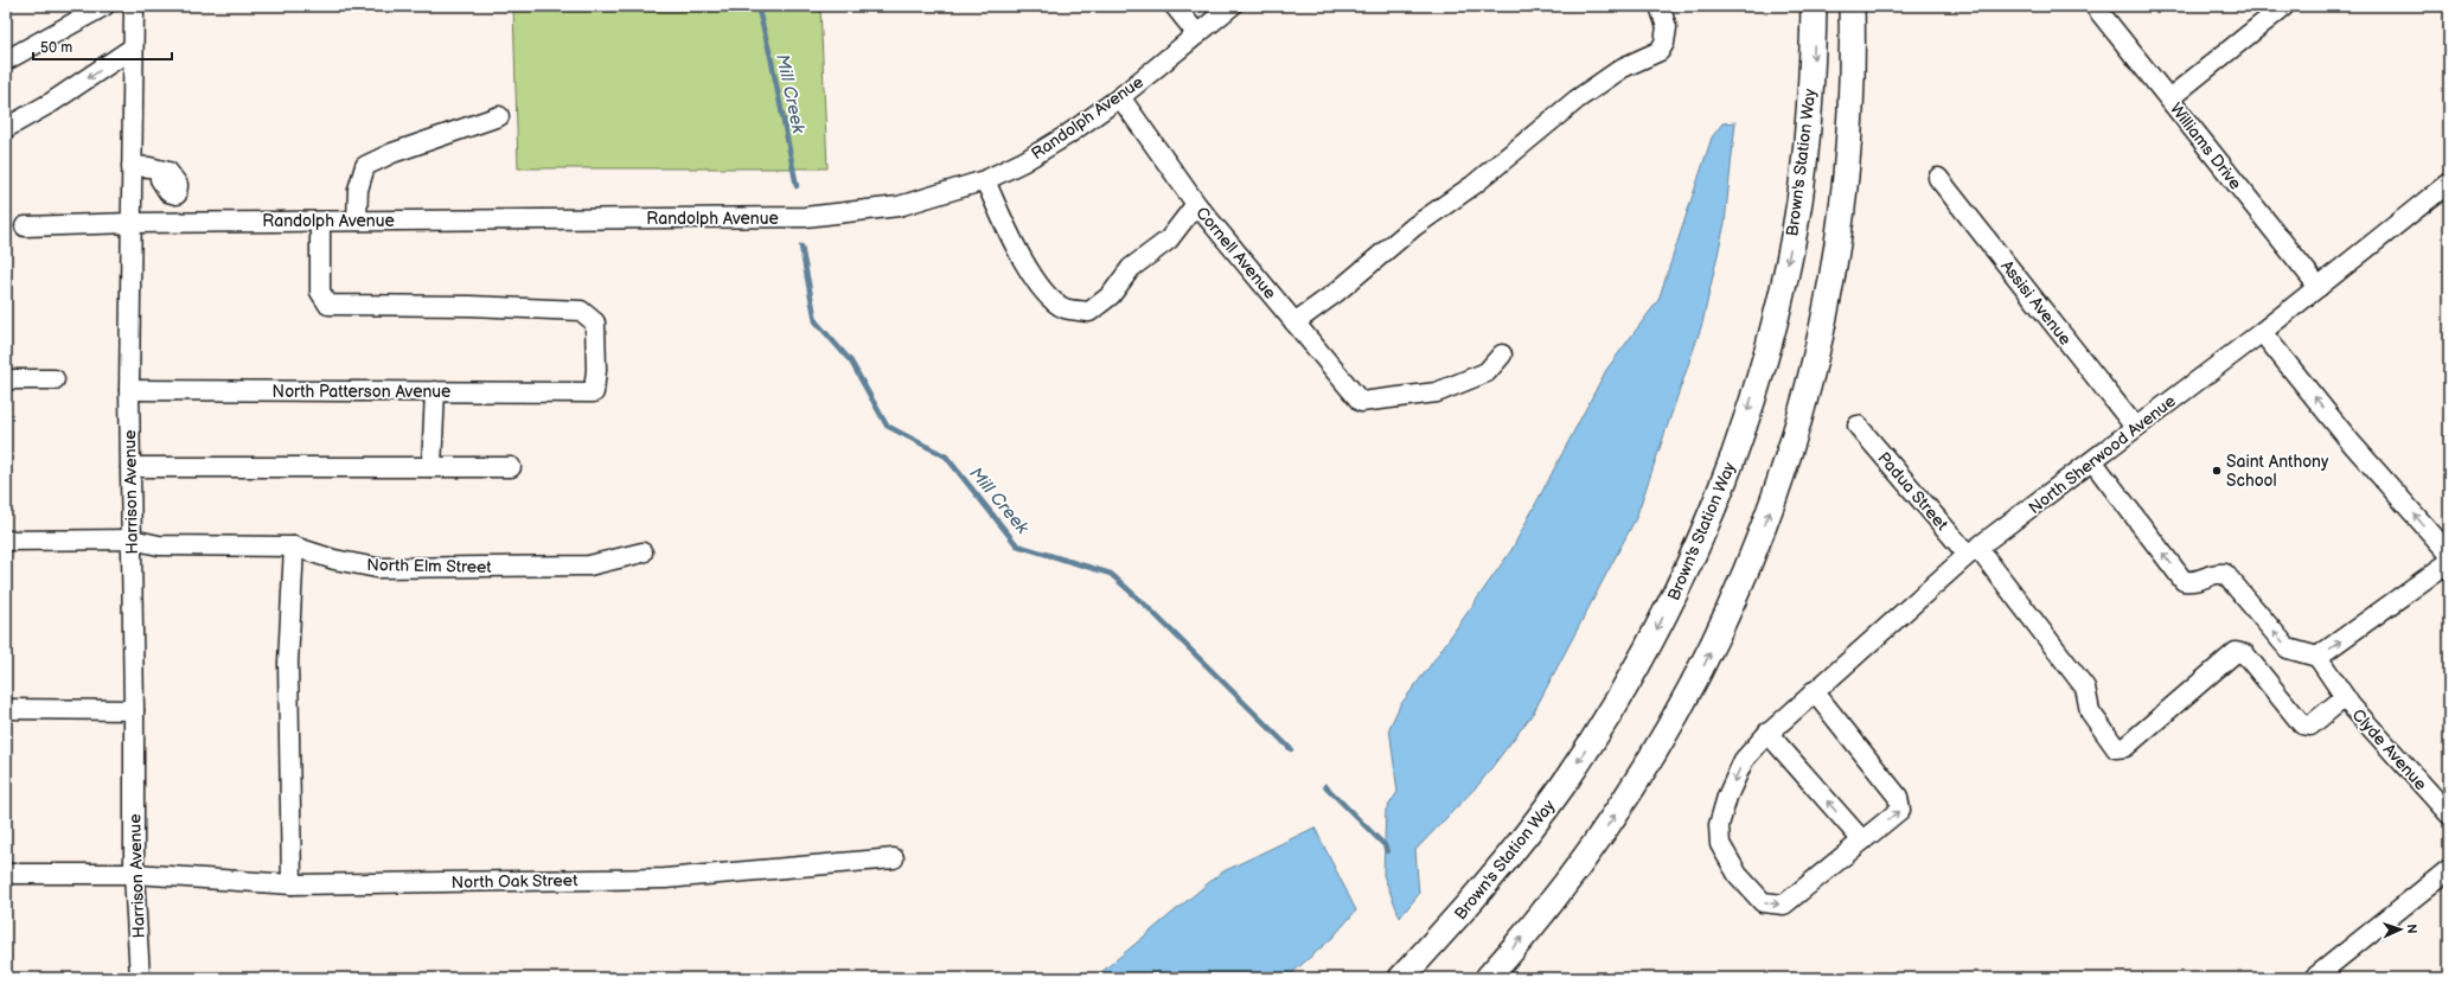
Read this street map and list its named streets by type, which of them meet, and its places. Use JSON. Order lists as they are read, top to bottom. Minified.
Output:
{"streets":{"main road":["Brown's Station Way"],"street":["Randolph Avenue","Williams Drive","Cornell Avenue","Assisi Avenue","North Patterson Avenue","North Sherwood Avenue","Padua Street","Harrison Avenue","North Elm Street","Clyde Avenue","North Oak Street"]},"crossings":[["Randolph Avenue","Cornell Avenue"],["Randolph Avenue","North Patterson Avenue"],["Randolph Avenue","Harrison Avenue"],["Williams Drive","North Sherwood Avenue"],["Assisi Avenue","North Sherwood Avenue"],["North Patterson Avenue","Harrison Avenue"],["North Sherwood Avenue","Padua Street"],["Padua Street","Clyde Avenue"],["Harrison Avenue","North Elm Street"],["Harrison Avenue","North Oak Street"]],"water":["Mill Creek"],"places":["Saint Anthony School"],"scale_bar":"50 m","north":"right"}
